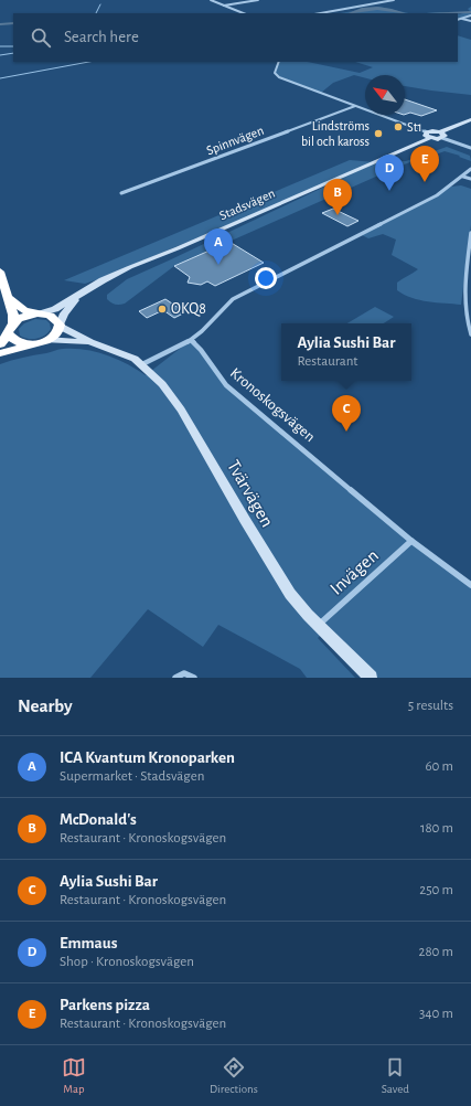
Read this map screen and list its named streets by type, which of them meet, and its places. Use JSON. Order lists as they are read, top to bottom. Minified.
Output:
{"streets":{"main road":["Stadsvägen","Tvärvägen"],"street":["Spinnvägen","Kronoskogsvägen","Invägen"]},"crossings":[["Stadsvägen","Tvärvägen"],["Kronoskogsvägen","Invägen"],["Tvärvägen","Invägen"]],"places":["St1","Lindströms bil och kaross","OKQ8"],"north":"top left","page":{"search":"Search here","pins":["E","D","B","A","C"],"popup":["Aylia Sushi Bar","Restaurant"],"heading":["Nearby","5 results"],"list":[{"mark":"A","name":"ICA Kvantum Kronoparken","note":"Supermarket · Stadsvägen","value":"60 m"},{"mark":"B","name":"McDonald's","note":"Restaurant · Kronoskogsvägen","value":"180 m"},{"mark":"C","name":"Aylia Sushi Bar","note":"Restaurant · Kronoskogsvägen","value":"250 m"},{"mark":"D","name":"Emmaus","note":"Shop · Kronoskogsvägen","value":"280 m"},{"mark":"E","name":"Parkens pizza","note":"Restaurant · Kronoskogsvägen","value":"340 m"}],"nav":["Map","Directions","Saved"]}}
